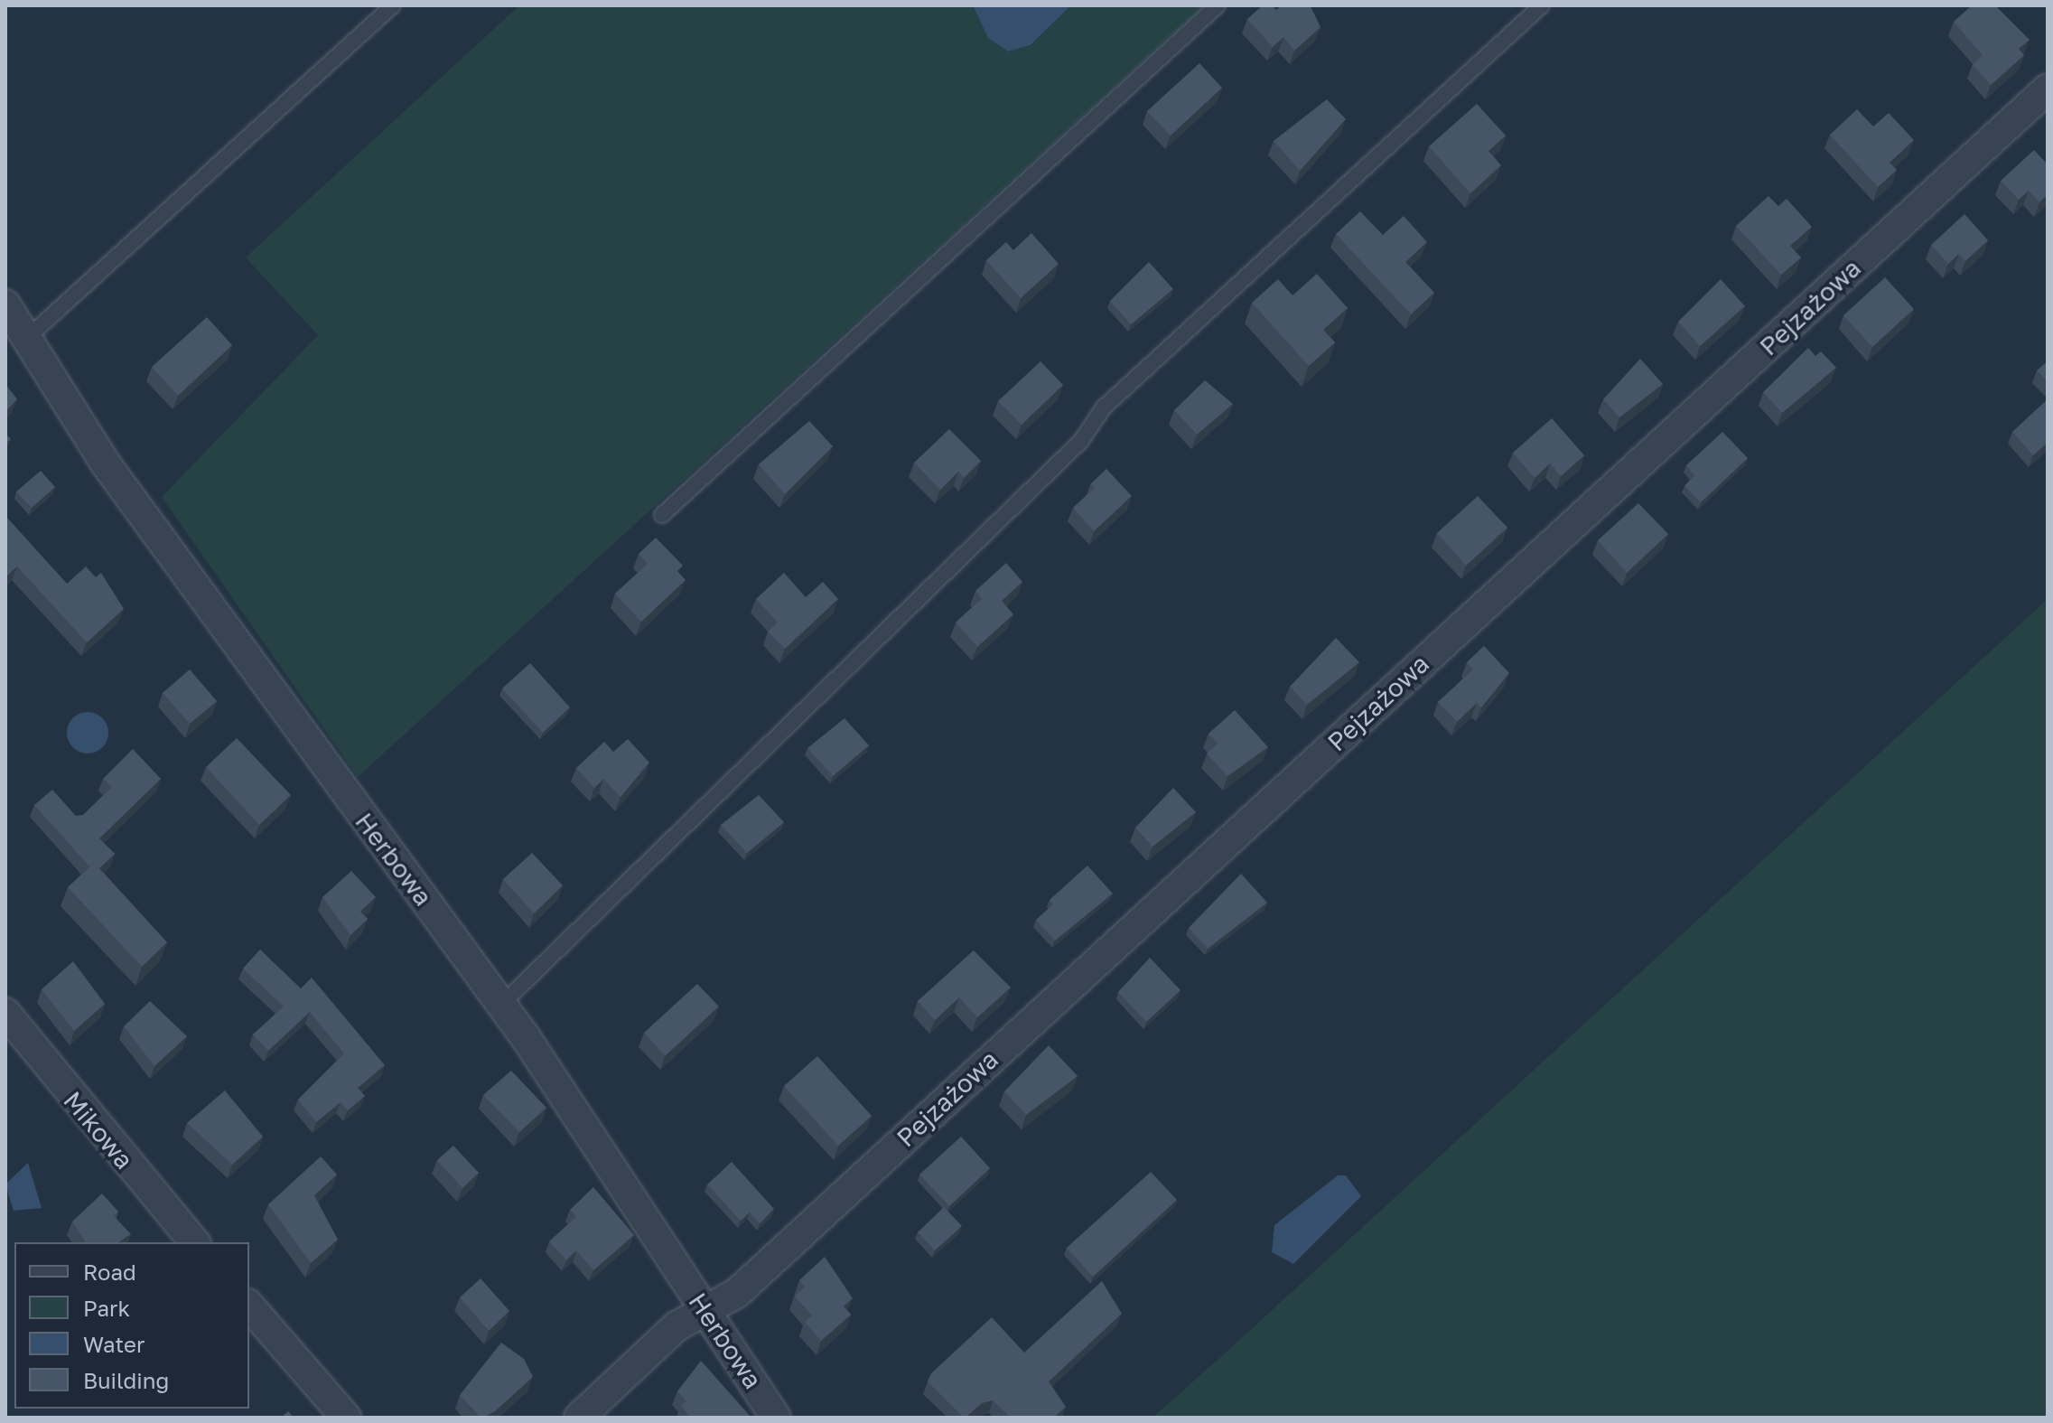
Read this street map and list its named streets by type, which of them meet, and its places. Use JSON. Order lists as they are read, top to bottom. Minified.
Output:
{"streets":{"street":["Pejzażowa","Herbowa","Mikowa"]},"crossings":[["Pejzażowa","Herbowa"]],"legend":["Road","Park","Water","Building"]}
